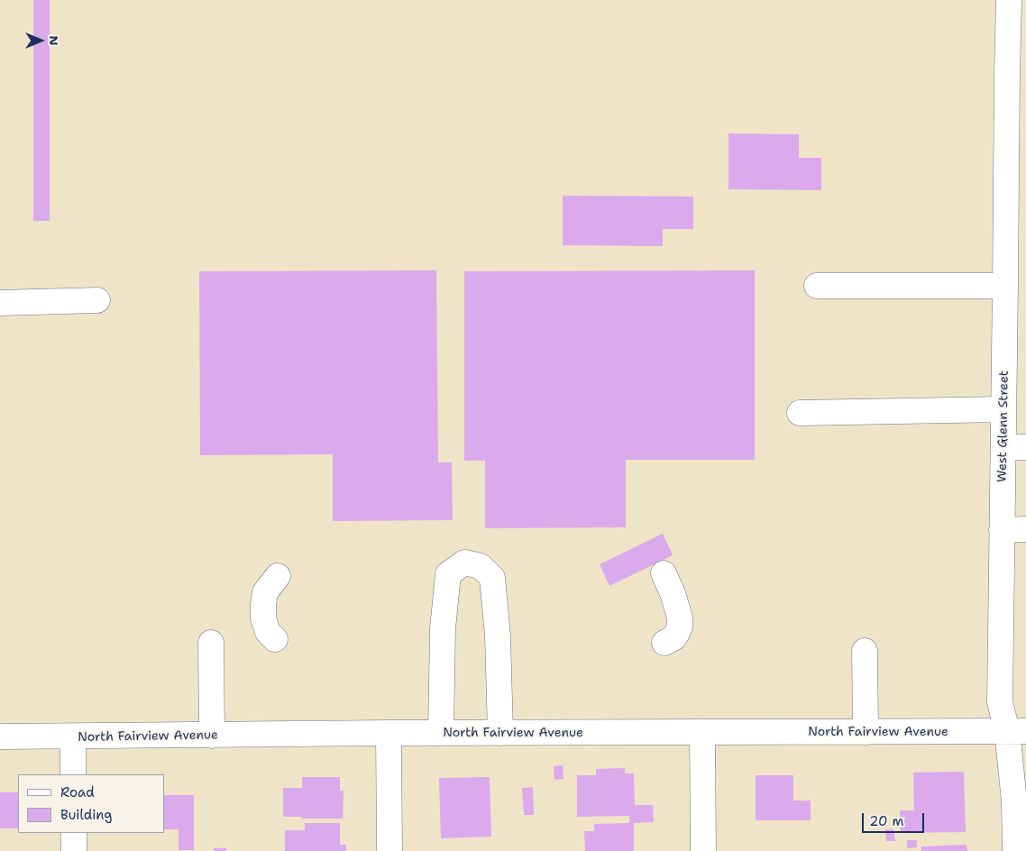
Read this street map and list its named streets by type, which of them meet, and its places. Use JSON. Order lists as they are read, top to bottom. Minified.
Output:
{"streets":{"street":["West Glenn Street","North Fairview Avenue"]},"crossings":[["West Glenn Street","North Fairview Avenue"]],"legend":["Road","Building"],"scale_bar":"20 m","north":"right"}
